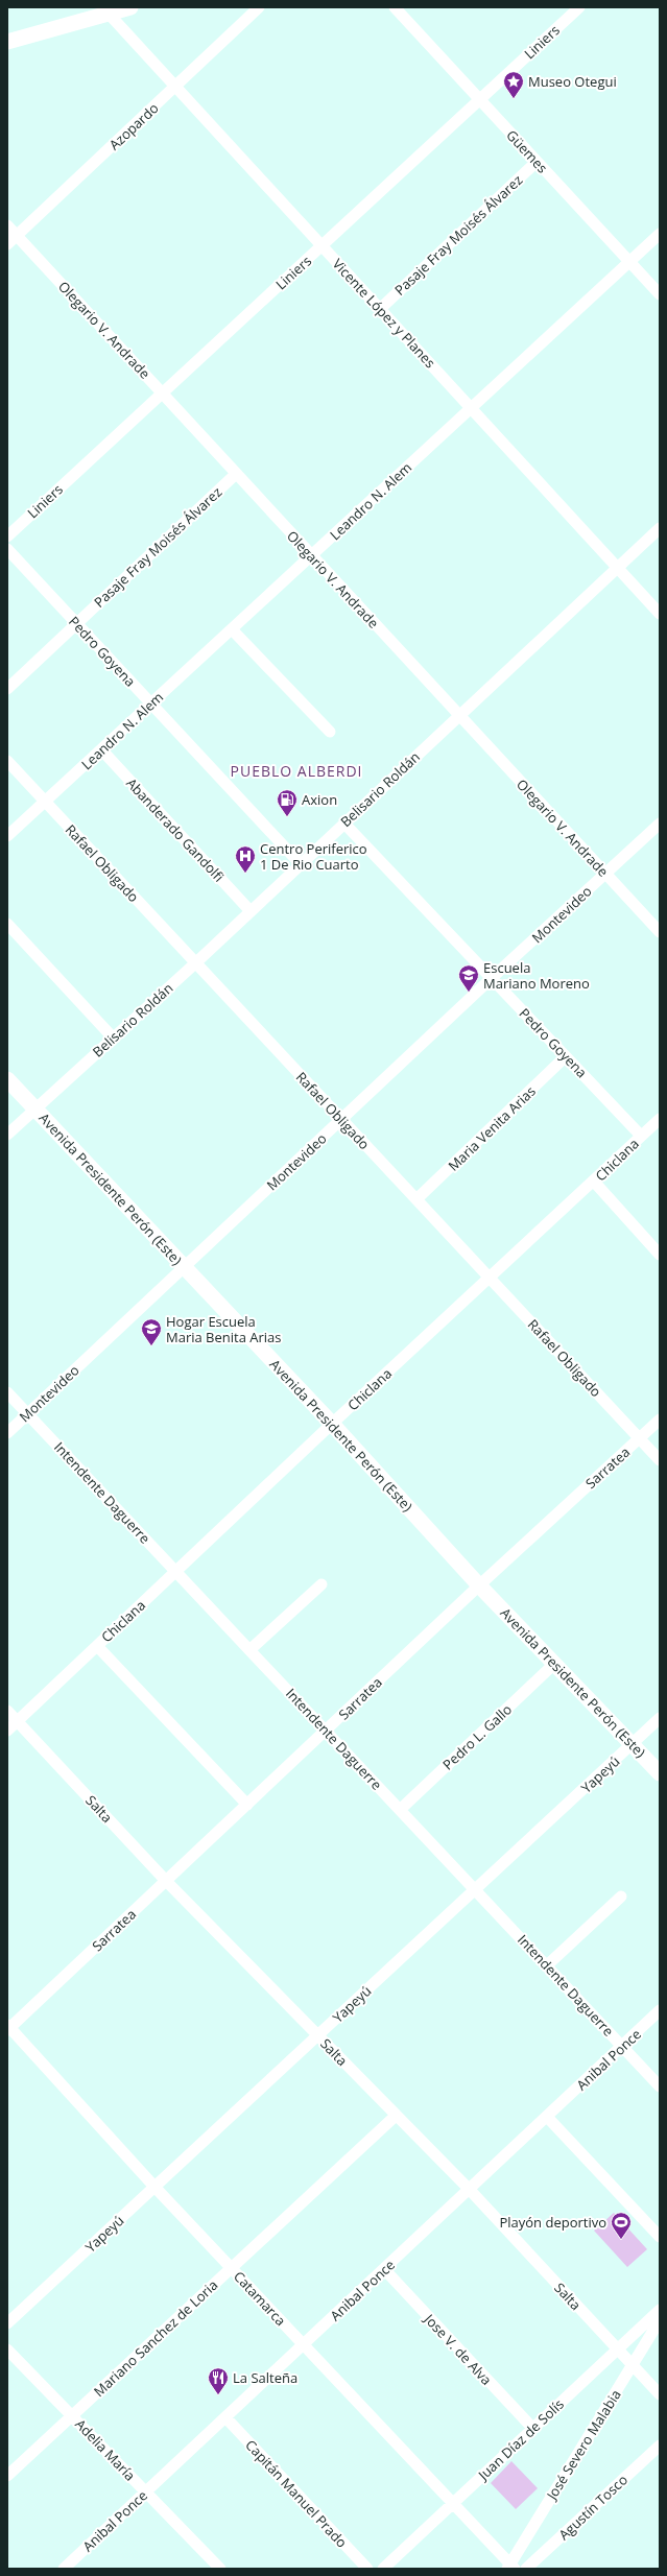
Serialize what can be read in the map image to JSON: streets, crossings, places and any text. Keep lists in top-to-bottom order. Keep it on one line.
{"streets":{"main road":["Avenida Presidente Perón (Este)"],"street":["Liniers","Azopardo","Güemes","Pasaje Fray Moisés Álvarez","Vicente López y Planes","Olegario V. Andrade","Leandro N. Alem","Pedro Goyena","Belisario Roldán","Abanderado Gandolfi","Rafael Obligado","Montevideo","Maria Venita Arias","Chiclana","Sarratea","Intendente Daguerre","Pedro L. Gallo","Yapeyú","Salta","Anibal Ponce","Catamarca","Mariano Sanchez de Loria","Jose V. de Alva","Juan Díaz de Solís","José Severo Malabia","Adelia María","Capitán Manuel Prado","Agustín Tosco"]},"crossings":[["Liniers","Güemes"],["Liniers","Vicente López y Planes"],["Liniers","Olegario V. Andrade"],["Azopardo","Vicente López y Planes"],["Azopardo","Olegario V. Andrade"],["Güemes","Pasaje Fray Moisés Álvarez"],["Güemes","Leandro N. Alem"],["Pasaje Fray Moisés Álvarez","Vicente López y Planes"],["Pasaje Fray Moisés Álvarez","Olegario V. Andrade"],["Pasaje Fray Moisés Álvarez","Pedro Goyena"],["Vicente López y Planes","Leandro N. Alem"],["Vicente López y Planes","Belisario Roldán"],["Olegario V. Andrade","Leandro N. Alem"],["Olegario V. Andrade","Belisario Roldán"],["Olegario V. Andrade","Montevideo"],["Leandro N. Alem","Pedro Goyena"],["Leandro N. Alem","Abanderado Gandolfi"],["Leandro N. Alem","Rafael Obligado"],["Pedro Goyena","Belisario Roldán"],["Pedro Goyena","Montevideo"],["Pedro Goyena","Maria Venita Arias"],["Pedro Goyena","Chiclana"],["Belisario Roldán","Abanderado Gandolfi"],["Belisario Roldán","Rafael Obligado"],["Belisario Roldán","Avenida Presidente Perón (Este)"],["Rafael Obligado","Montevideo"],["Rafael Obligado","Maria Venita Arias"],["Rafael Obligado","Chiclana"],["Rafael Obligado","Sarratea"],["Montevideo","Avenida Presidente Perón (Este)"],["Montevideo","Intendente Daguerre"],["Chiclana","Avenida Presidente Perón (Este)"],["Chiclana","Intendente Daguerre"],["Chiclana","Salta"],["Avenida Presidente Perón (Este)","Sarratea"],["Avenida Presidente Perón (Este)","Pedro L. Gallo"],["Avenida Presidente Perón (Este)","Yapeyú"],["Sarratea","Intendente Daguerre"],["Sarratea","Salta"],["Sarratea","Catamarca"],["Intendente Daguerre","Pedro L. Gallo"],["Intendente Daguerre","Yapeyú"],["Intendente Daguerre","Anibal Ponce"],["Yapeyú","Salta"],["Yapeyú","Catamarca"],["Salta","Anibal Ponce"],["Salta","Mariano Sanchez de Loria"],["Salta","Juan Díaz de Solís"],["Salta","José Severo Malabia"],["Anibal Ponce","Catamarca"],["Anibal Ponce","Jose V. de Alva"],["Anibal Ponce","Adelia María"],["Anibal Ponce","Capitán Manuel Prado"],["Catamarca","Mariano Sanchez de Loria"],["Catamarca","Juan Díaz de Solís"],["Catamarca","José Severo Malabia"],["Mariano Sanchez de Loria","Adelia María"],["Jose V. de Alva","Juan Díaz de Solís"]],"districts":["PUEBLO ALBERDI"],"places":{"place":["Museo Otegui"],"fuel station":["Axion"],"hospital":["Centro Periferico 1 De Rio Cuarto"],"school or university":["Escuela Mariano Moreno","Hogar Escuela Maria Benita Arias"],"sports":["Playón deportivo"],"restaurant":["La Salteña"]}}
